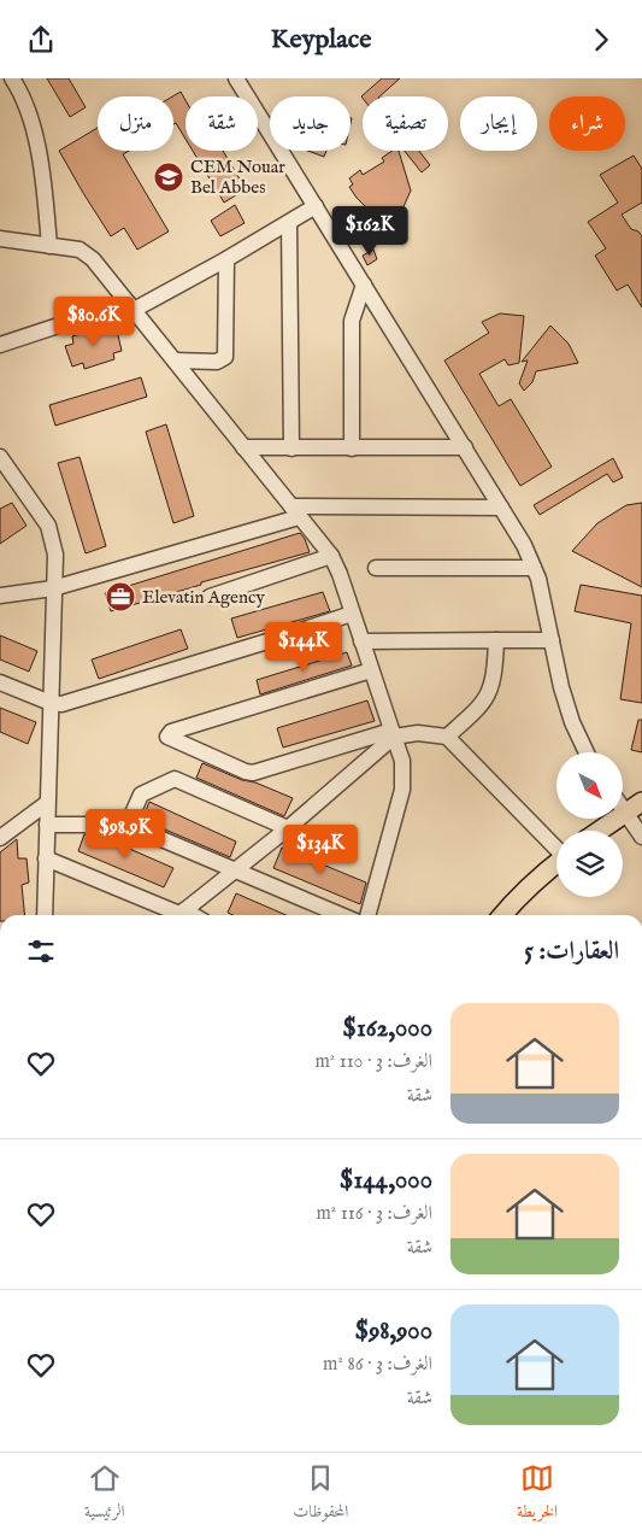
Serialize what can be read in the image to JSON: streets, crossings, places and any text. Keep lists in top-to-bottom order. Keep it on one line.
{"places":{"school or university":["CEM Nouar Bel Abbes"],"office":["Elevatin Agency"]},"north":"bottom right","page":{"header":"Keyplace","chip":["شراء","إيجار","تصفية","جديد","شقة","منزل"],"price":["$162K","$80.6K","$144K","$98.9K","$134K"],"heading":"العقارات: 5","list":[{"name":"$162,000","note":"الغرف: 3 · 110 m² · شقة"},{"name":"$144,000","note":"الغرف: 3 · 116 m² · شقة"},{"name":"$98,900","note":"الغرف: 3 · 86 m² · شقة"}],"tabs":["الخريطة","المحفوظات","الرئيسية"]}}
